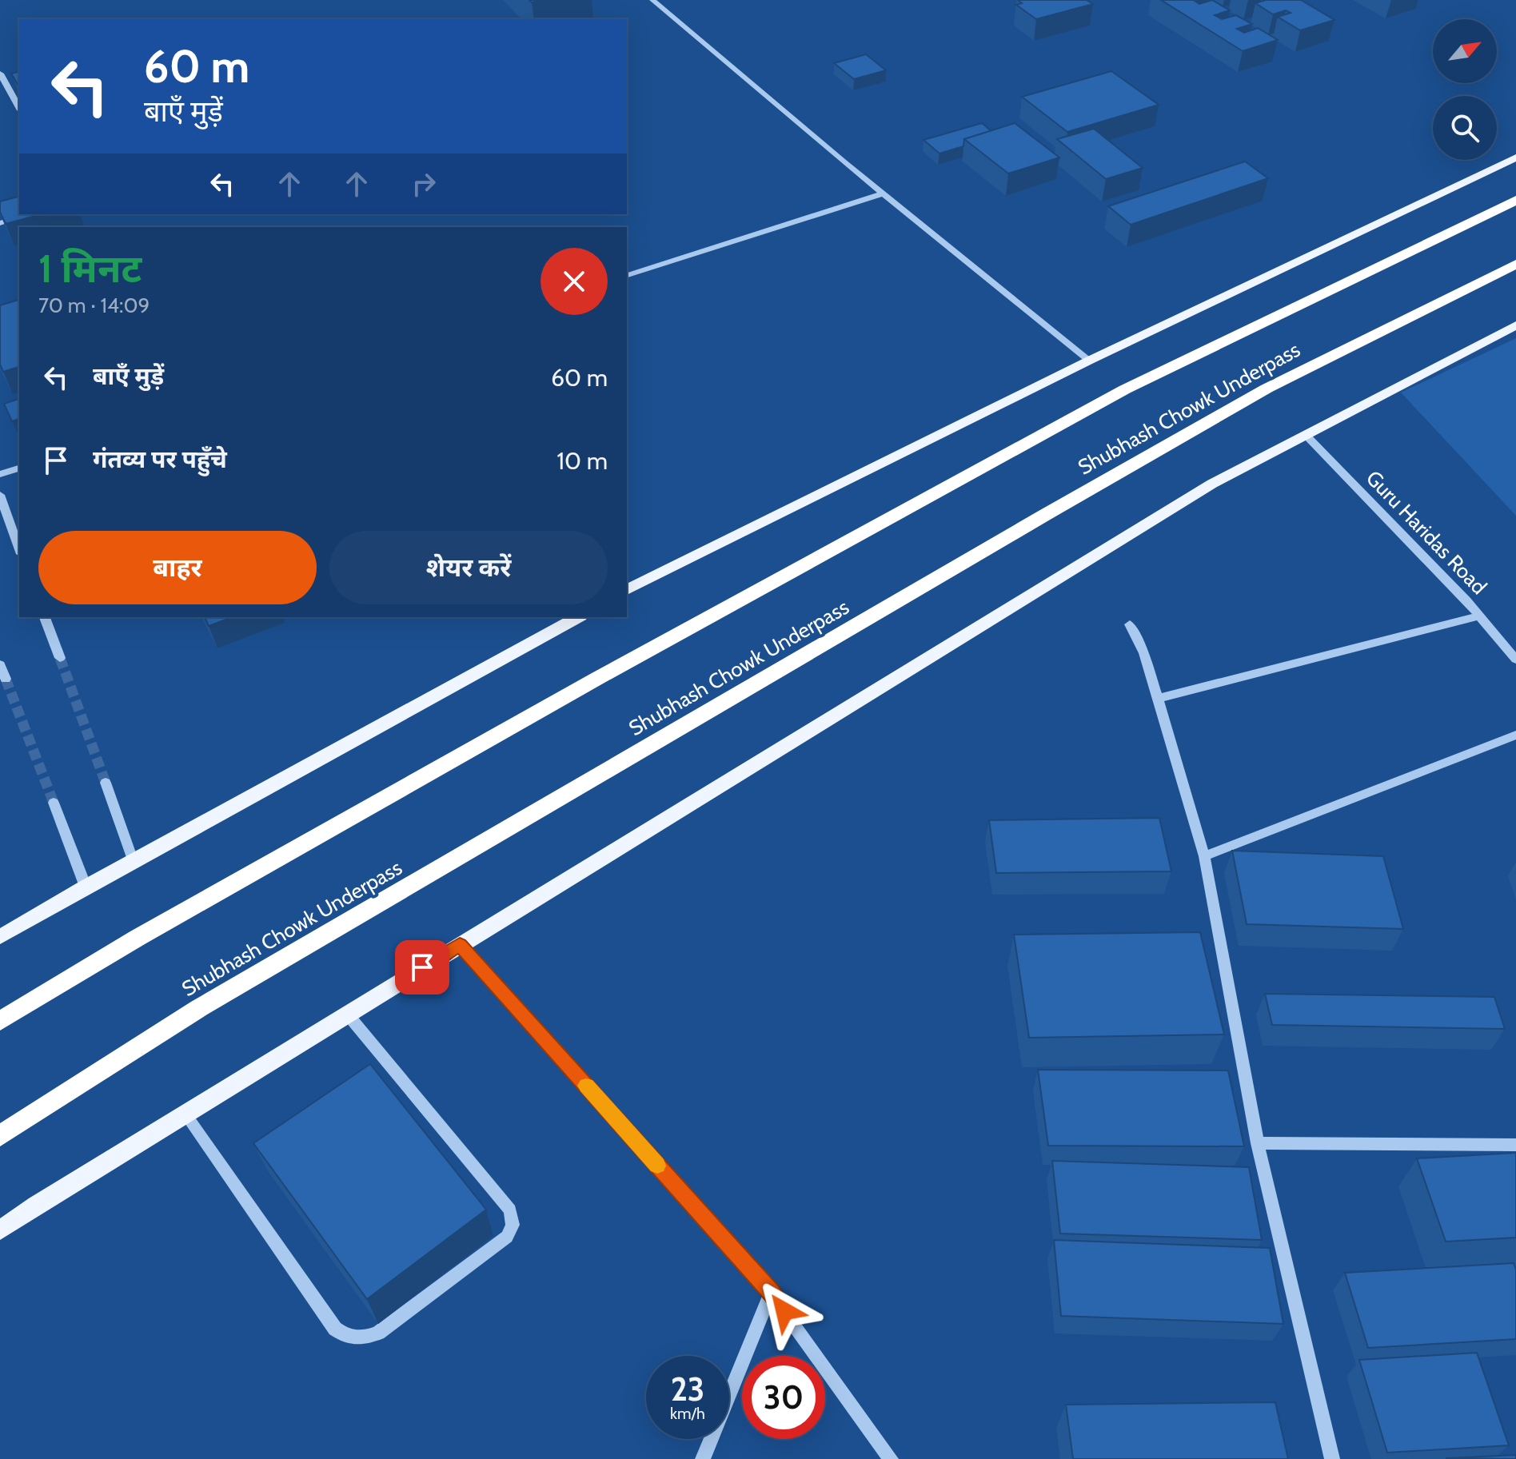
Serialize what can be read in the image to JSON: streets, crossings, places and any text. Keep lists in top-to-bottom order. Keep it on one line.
{"streets":{"highway":["Shubhash Chowk Underpass"],"street":["Guru Haridas Road"]},"north":"top right","page":{"turn":["60 m","बाएँ मुड़ें"],"heading":["1 मिनट","70 m · 14:09"],"list":[{"name":"बाएँ मुड़ें","value":"60 m"},{"name":"गंतव्य पर पहुँचे","value":"10 m"}],"buttons":["बाहर","शेयर करें"],"speed":"23 km/h","limit":"30"}}
